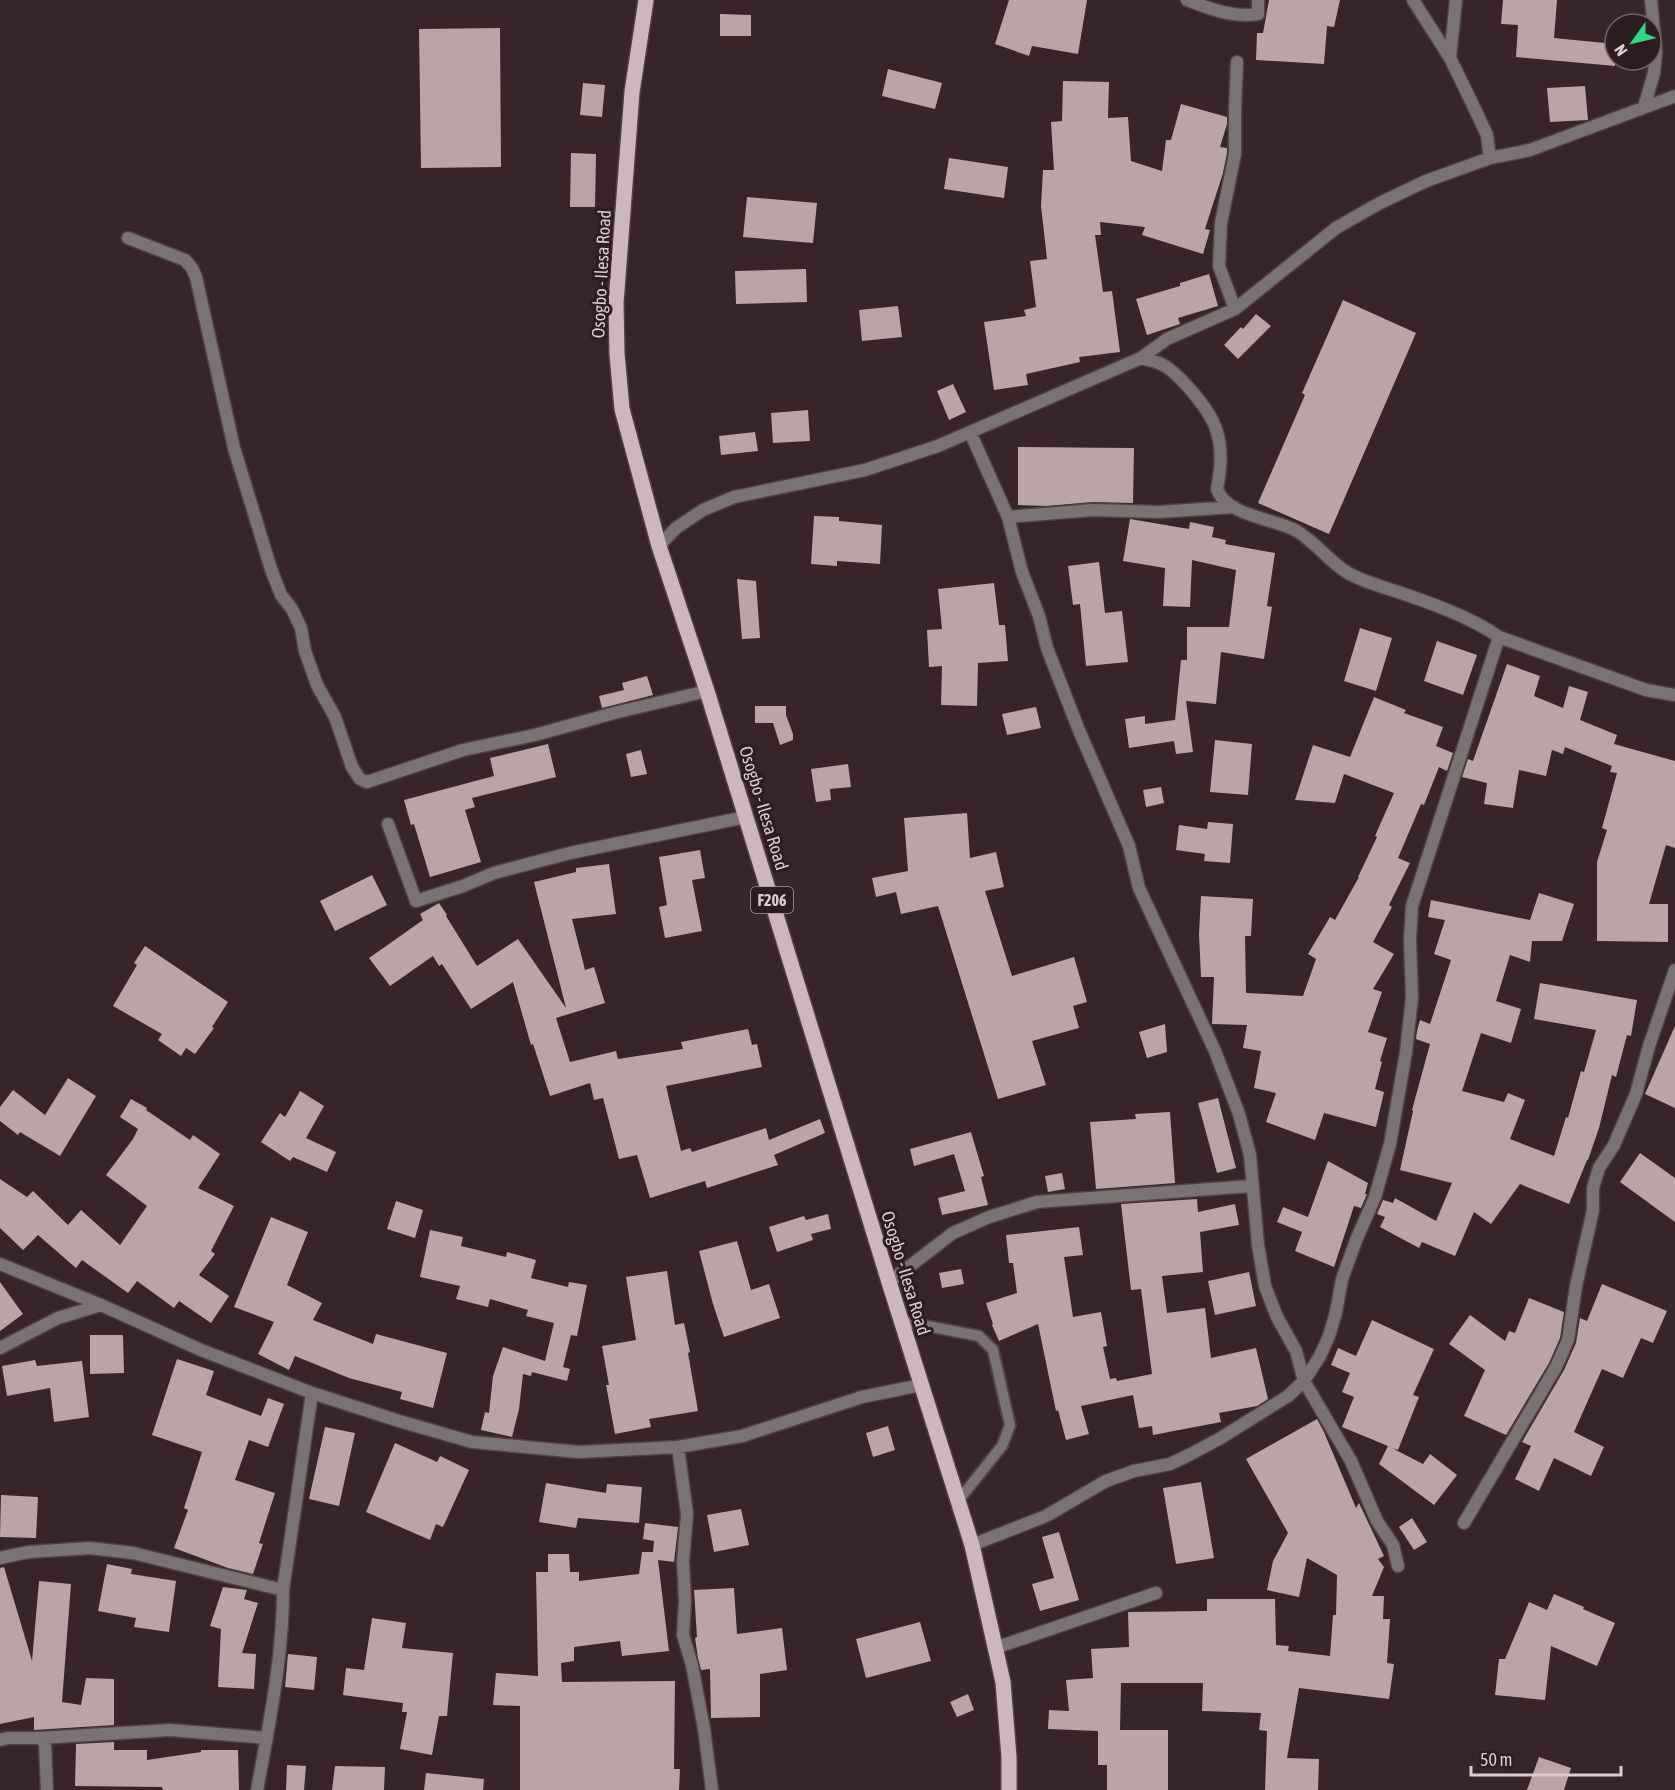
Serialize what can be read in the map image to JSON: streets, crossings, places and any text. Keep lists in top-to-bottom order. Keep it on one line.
{"streets":{"main road":["Osogbo - Ilesa Road","F206"]},"scale_bar":"50 m","north":"bottom left"}
